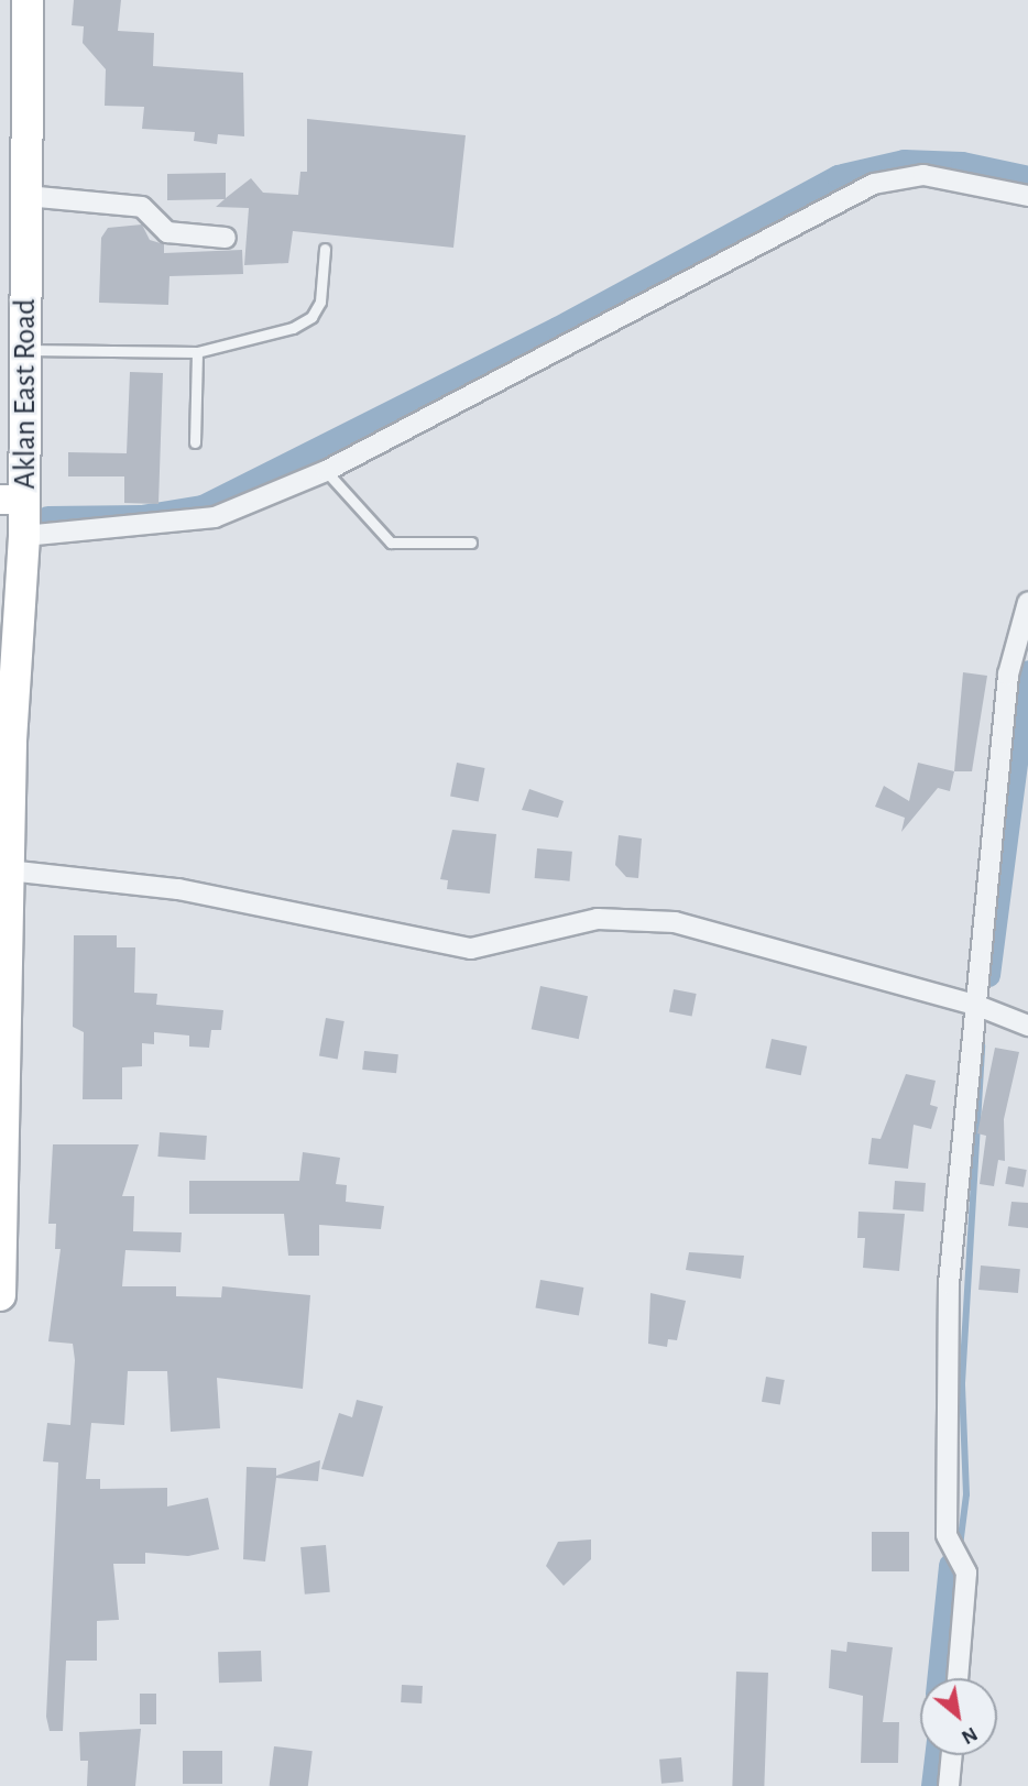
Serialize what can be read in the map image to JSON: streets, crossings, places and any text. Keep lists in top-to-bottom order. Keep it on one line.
{"streets":{"main road":["Aklan East Road"]},"north":"bottom right"}
